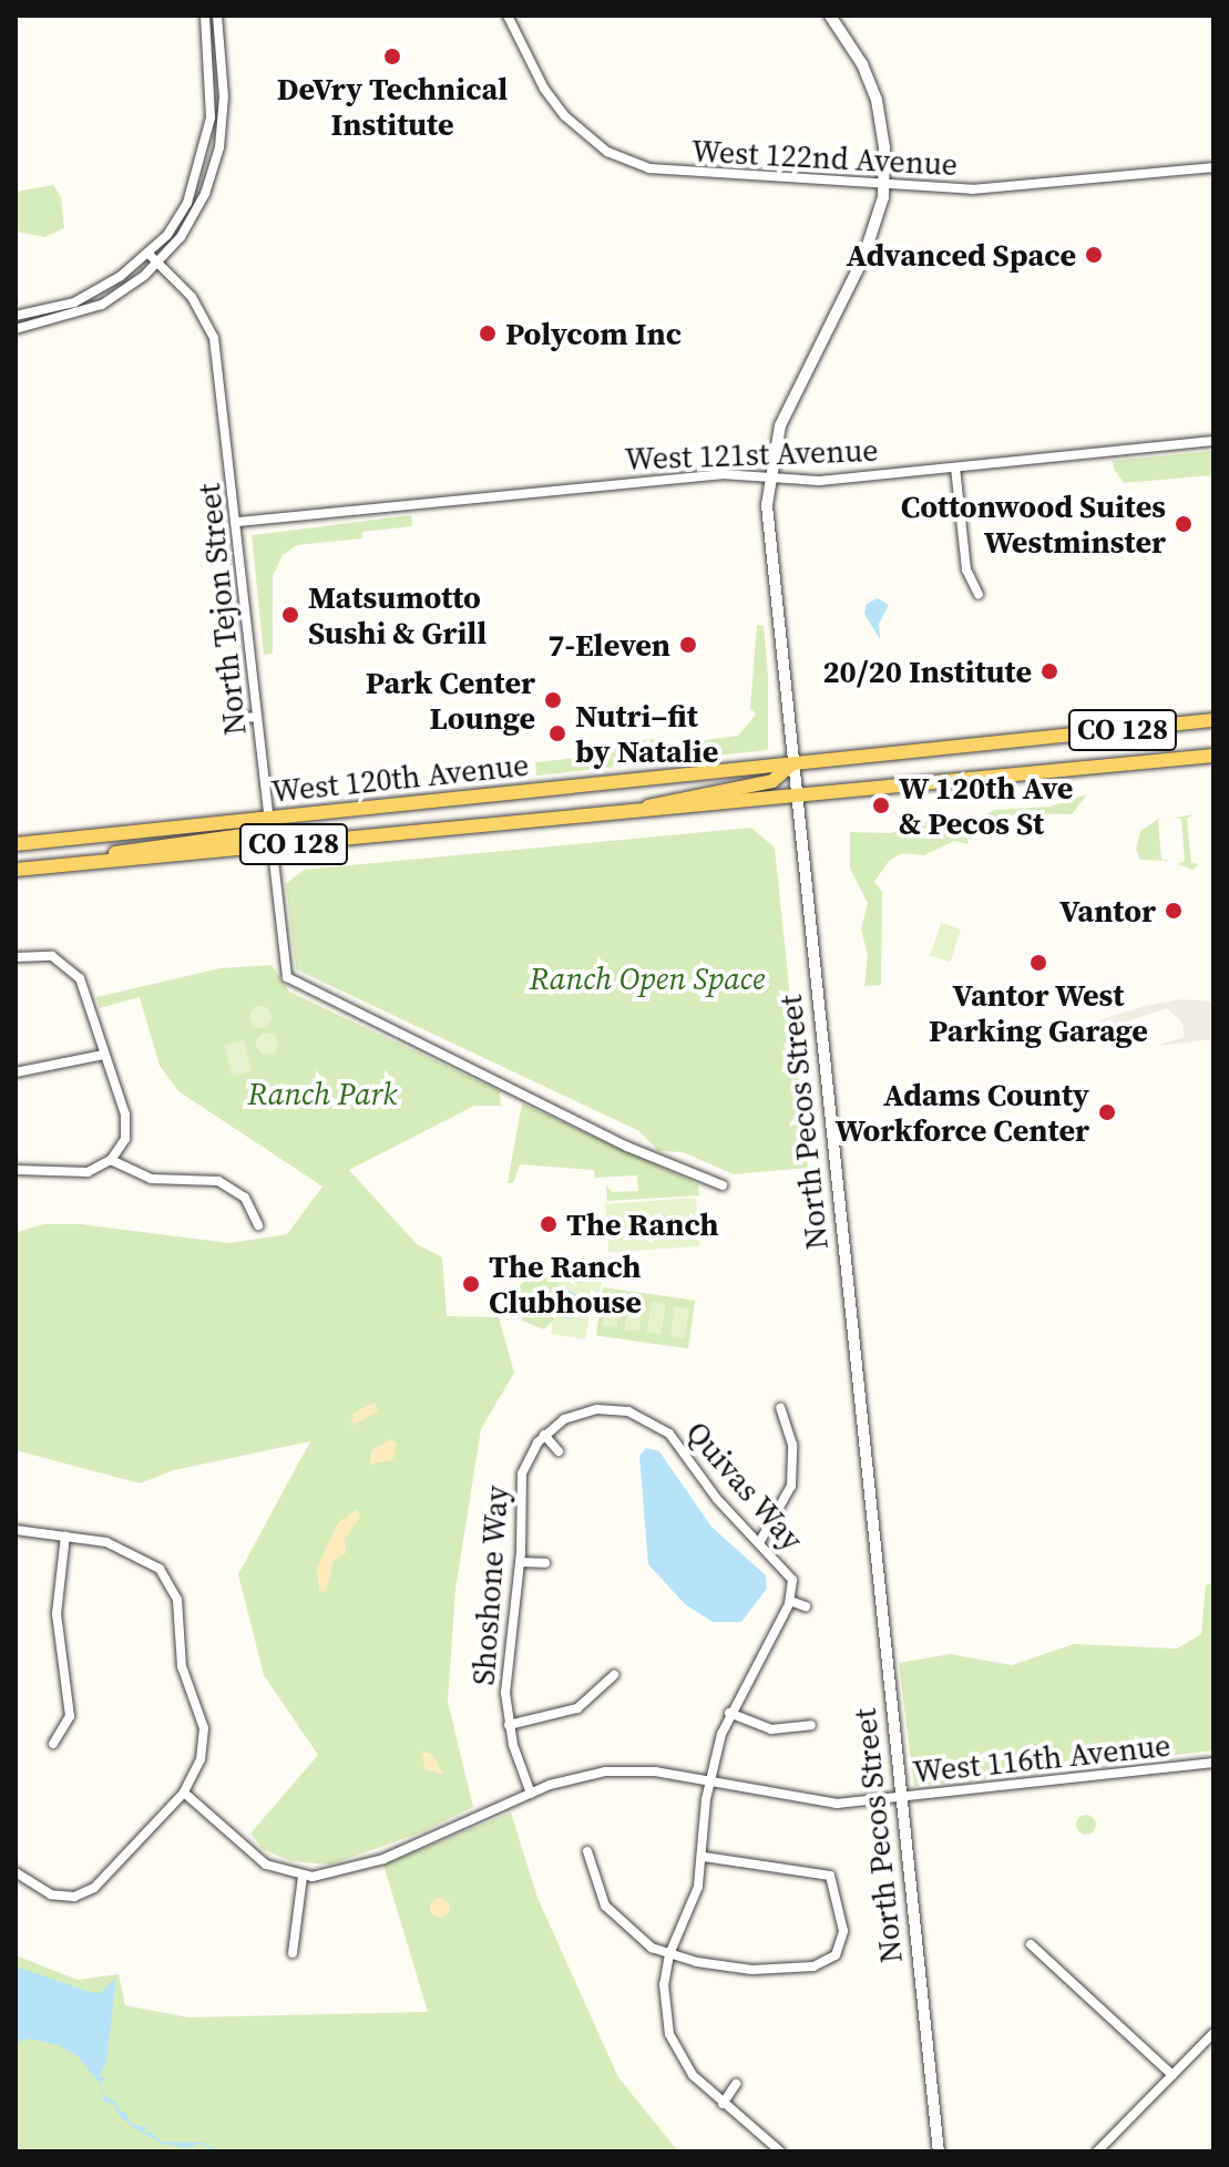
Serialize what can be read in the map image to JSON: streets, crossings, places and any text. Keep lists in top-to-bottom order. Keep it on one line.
{"streets":{"main road":["CO 128","West 120th Avenue"],"street":["West 122nd Avenue","West 121st Avenue","North Tejon Street","North Pecos Street","Quivas Way","Shoshone Way","West 116th Avenue"]},"crossings":[["West 122nd Avenue","North Pecos Street"],["West 121st Avenue","North Tejon Street"],["West 121st Avenue","North Pecos Street"],["North Tejon Street","West 120th Avenue"],["West 120th Avenue","North Pecos Street"],["North Pecos Street","West 116th Avenue"],["Quivas Way","Shoshone Way"],["Quivas Way","West 116th Avenue"],["Shoshone Way","West 116th Avenue"]],"parks":["Ranch Open Space","Ranch Park"],"places":["DeVry Technical Institute","Advanced Space","Polycom Inc","Cottonwood Suites Westminster","Matsumotto Sushi & Grill","7-Eleven","20/20 Institute","Park Center Lounge","Nutri–fit by Natalie","W 120th Ave & Pecos St","Vantor","Vantor West Parking Garage","Adams County Workforce Center","The Ranch","The Ranch Clubhouse"]}
